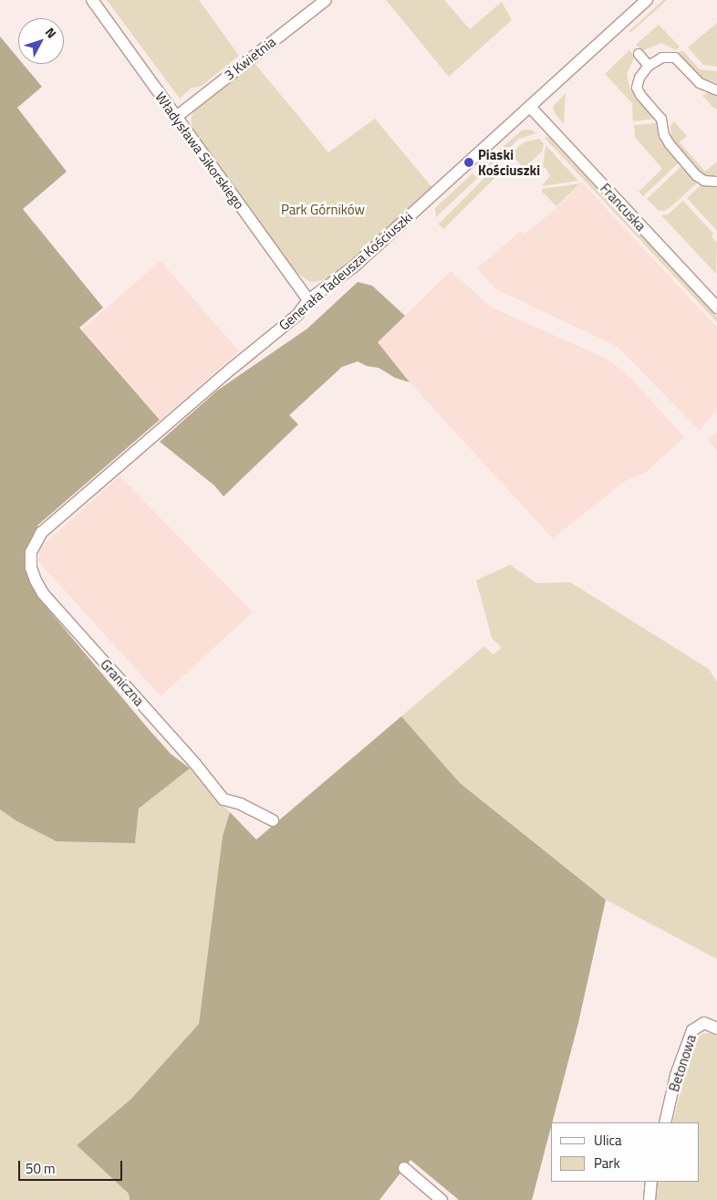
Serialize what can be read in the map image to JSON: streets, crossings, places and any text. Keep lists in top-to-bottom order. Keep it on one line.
{"streets":{"street":["3 Kwietnia","Władysława Sikorskiego","Francuska","Generała Tadeusza Kościuszki","Graniczna","Betonowa"]},"crossings":[["3 Kwietnia","Władysława Sikorskiego"],["Władysława Sikorskiego","Generała Tadeusza Kościuszki"],["Francuska","Generała Tadeusza Kościuszki"],["Generała Tadeusza Kościuszki","Graniczna"]],"parks":["Park Górników"],"places":["Piaski Kościuszki"],"legend":["Ulica","Park"],"scale_bar":"50 m","north":"top right"}
